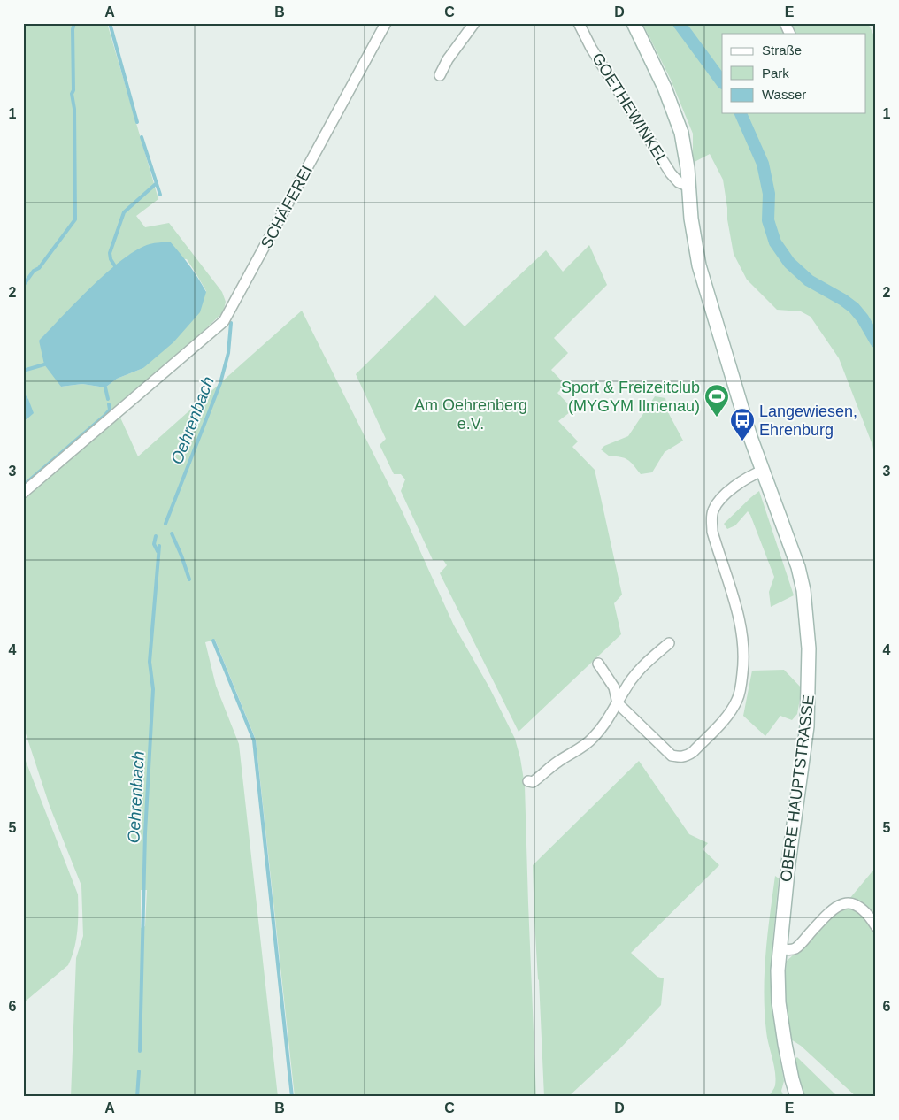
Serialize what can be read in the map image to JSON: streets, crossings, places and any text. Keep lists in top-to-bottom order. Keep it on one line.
{"streets":{"main road":["OBERE HAUPTSTRASSE"],"street":["GOETHEWINKEL","SCHÄFEREI"]},"crossings":[["GOETHEWINKEL","OBERE HAUPTSTRASSE"]],"water":["Oehrenbach"],"parks":["Am Oehrenberg e.V."],"places":{"sports":["Sport & Freizeitclub (MYGYM Ilmenau)"],"bus stop":["Langewiesen, Ehrenburg"]},"legend":["Straße","Park","Wasser"],"grid":{"columns":["A","B","C","D","E"],"rows":["1","2","3","4","5","6"]}}
